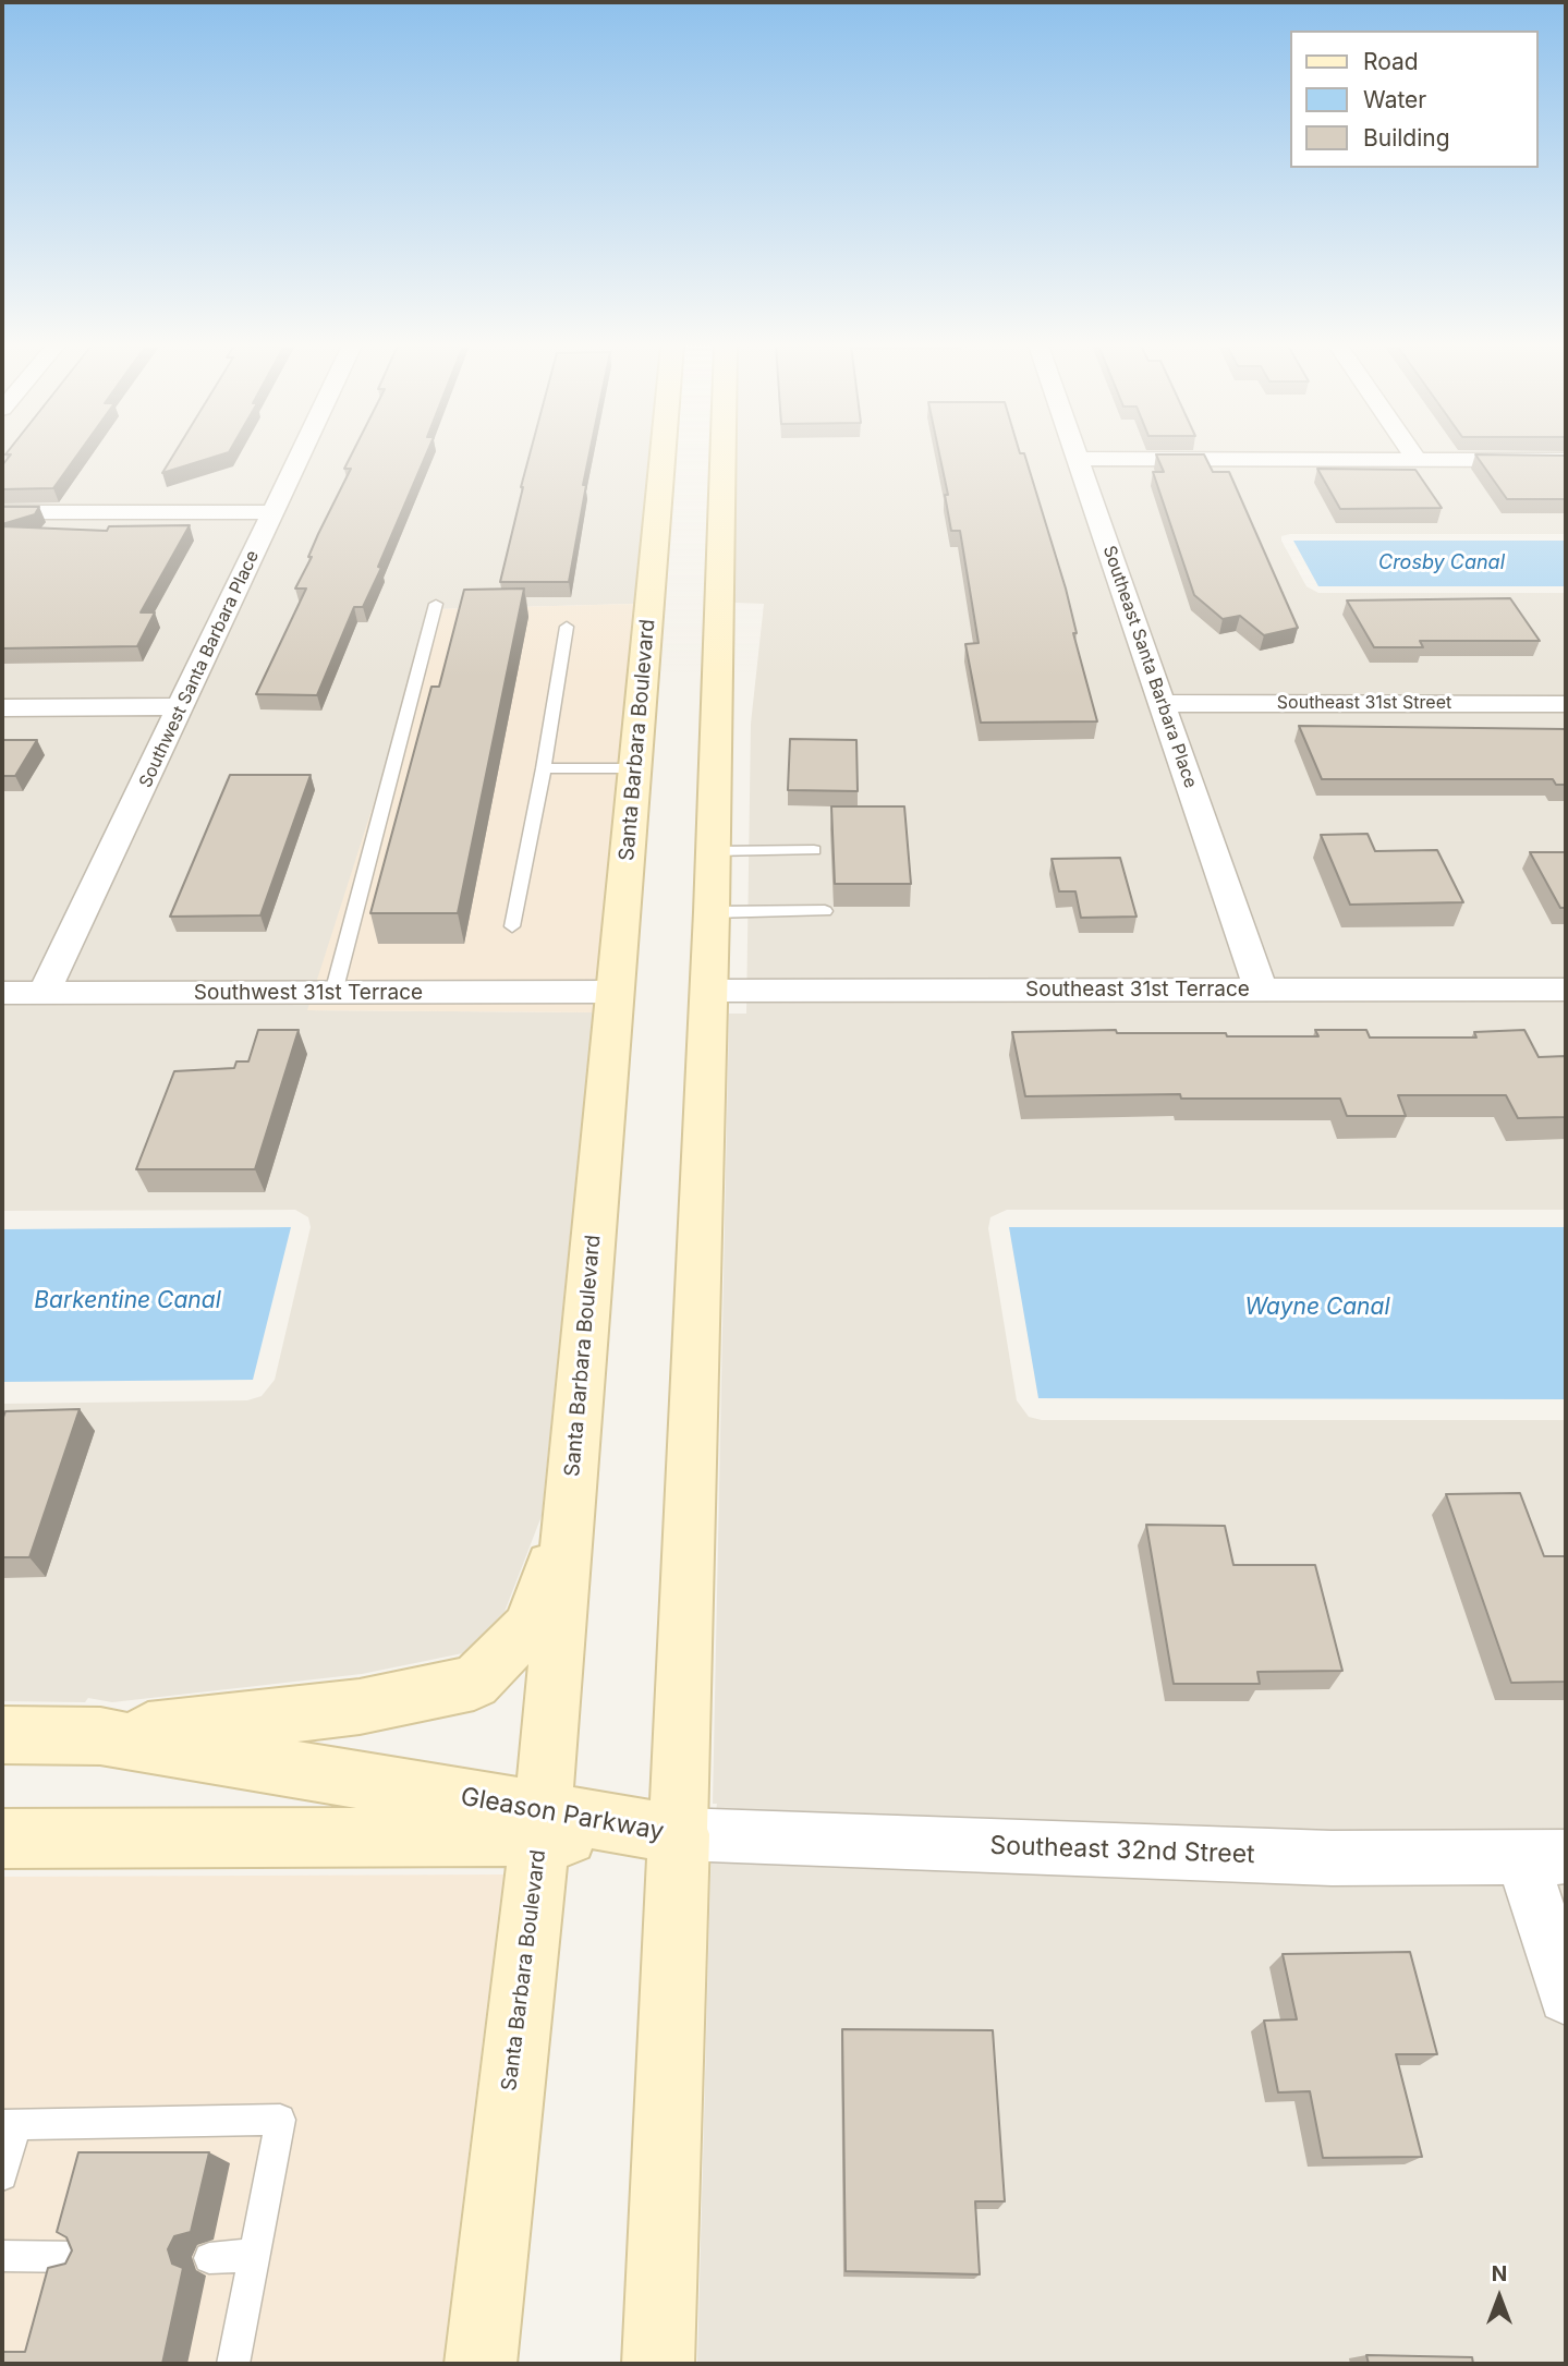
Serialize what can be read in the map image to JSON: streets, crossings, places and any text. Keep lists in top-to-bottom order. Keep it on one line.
{"streets":{"main road":["Santa Barbara Boulevard","Gleason Parkway"],"street":["Southeast Santa Barbara Place","Southwest Santa Barbara Place","Southeast 31st Street","Southeast 31st Terrace","Southwest 31st Terrace","Southeast 32nd Street"]},"crossings":[["Southeast Santa Barbara Place","Southeast 31st Street"],["Southeast Santa Barbara Place","Southeast 31st Terrace"],["Southwest Santa Barbara Place","Southwest 31st Terrace"],["Santa Barbara Boulevard","Southwest 31st Terrace"],["Santa Barbara Boulevard","Gleason Parkway"],["Gleason Parkway","Southeast 32nd Street"]],"water":["Crosby Canal","Barkentine Canal","Wayne Canal"],"legend":["Road","Water","Building"],"north":"top"}
